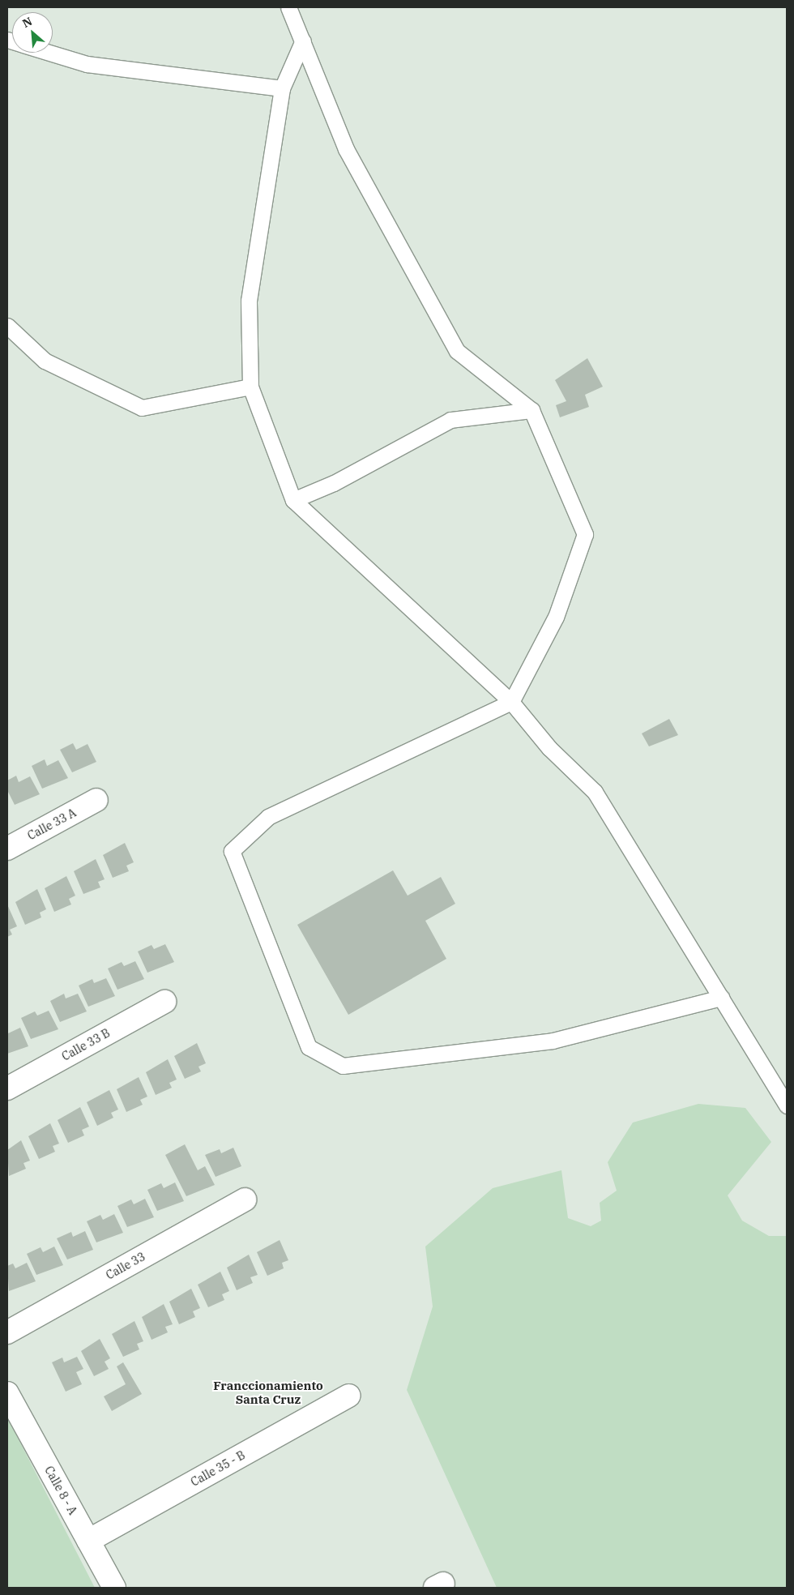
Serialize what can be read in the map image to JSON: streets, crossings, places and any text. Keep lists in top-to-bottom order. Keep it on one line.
{"streets":{"street":["Calle 33 A","Calle 33 B","Calle 33","Calle 35 - B","Calle 8 - A"]},"crossings":[["Calle 35 - B","Calle 8 - A"]],"districts":["Franccionamiento Santa Cruz"],"north":"top left"}
